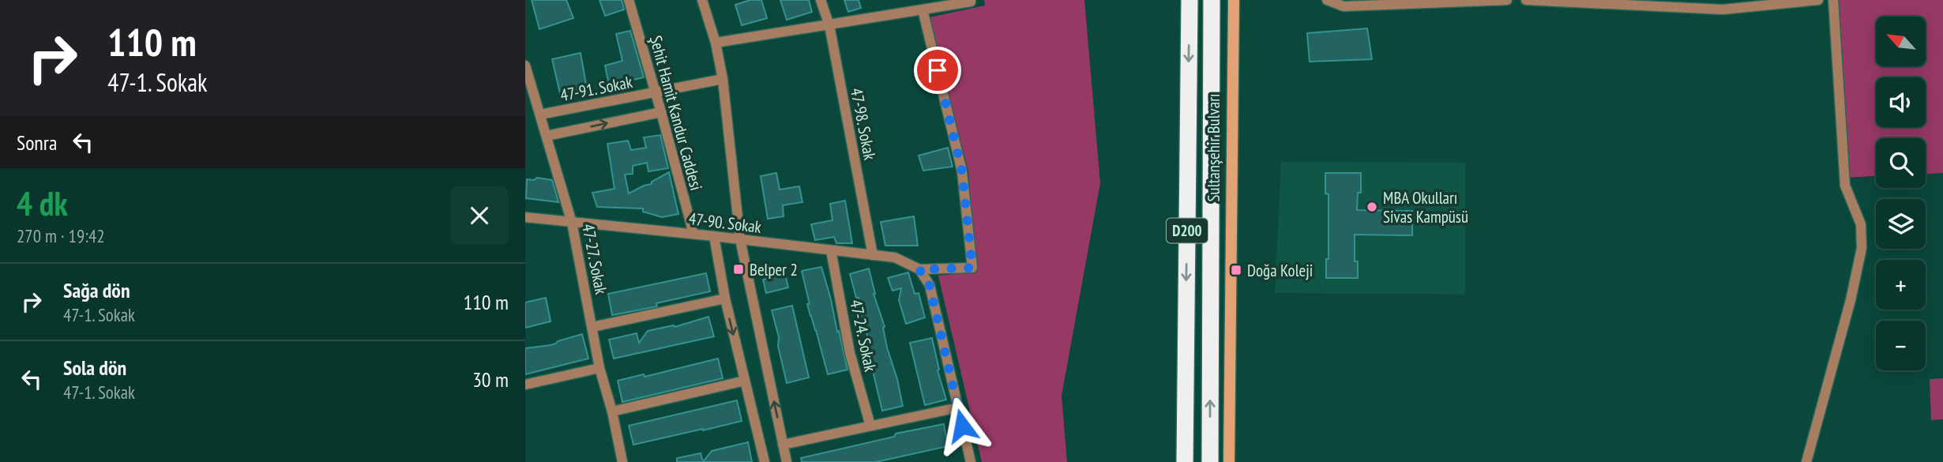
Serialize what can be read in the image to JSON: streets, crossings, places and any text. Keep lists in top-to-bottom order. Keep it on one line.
{"streets":{"highway":["Sultanşehir Bulvarı","D200"],"street":["47-91. Sokak","Şehit Hamit Kandur Caddesi","47-98. Sokak","47-90. Sokak","47-27. Sokak","47-24. Sokak"]},"crossings":[["47-91. Sokak","Şehit Hamit Kandur Caddesi"],["47-91. Sokak","47-27. Sokak"],["Şehit Hamit Kandur Caddesi","47-90. Sokak"],["47-98. Sokak","47-90. Sokak"],["47-90. Sokak","47-27. Sokak"],["47-90. Sokak","47-24. Sokak"]],"places":{"other":["MBA Okulları Sivas Kampüsü"],"transit":["Belper 2","Doğa Koleji"]},"north":"top left","page":{"turn":["110 m","47-1. Sokak"],"map_buttons":["+","−"],"then":"Sonra","heading":["4 dk","270 m · 19:42"],"list":[{"name":"Sağa dön","note":"47-1. Sokak","value":"110 m"},{"name":"Sola dön","note":"47-1. Sokak","value":"30 m"}]}}
